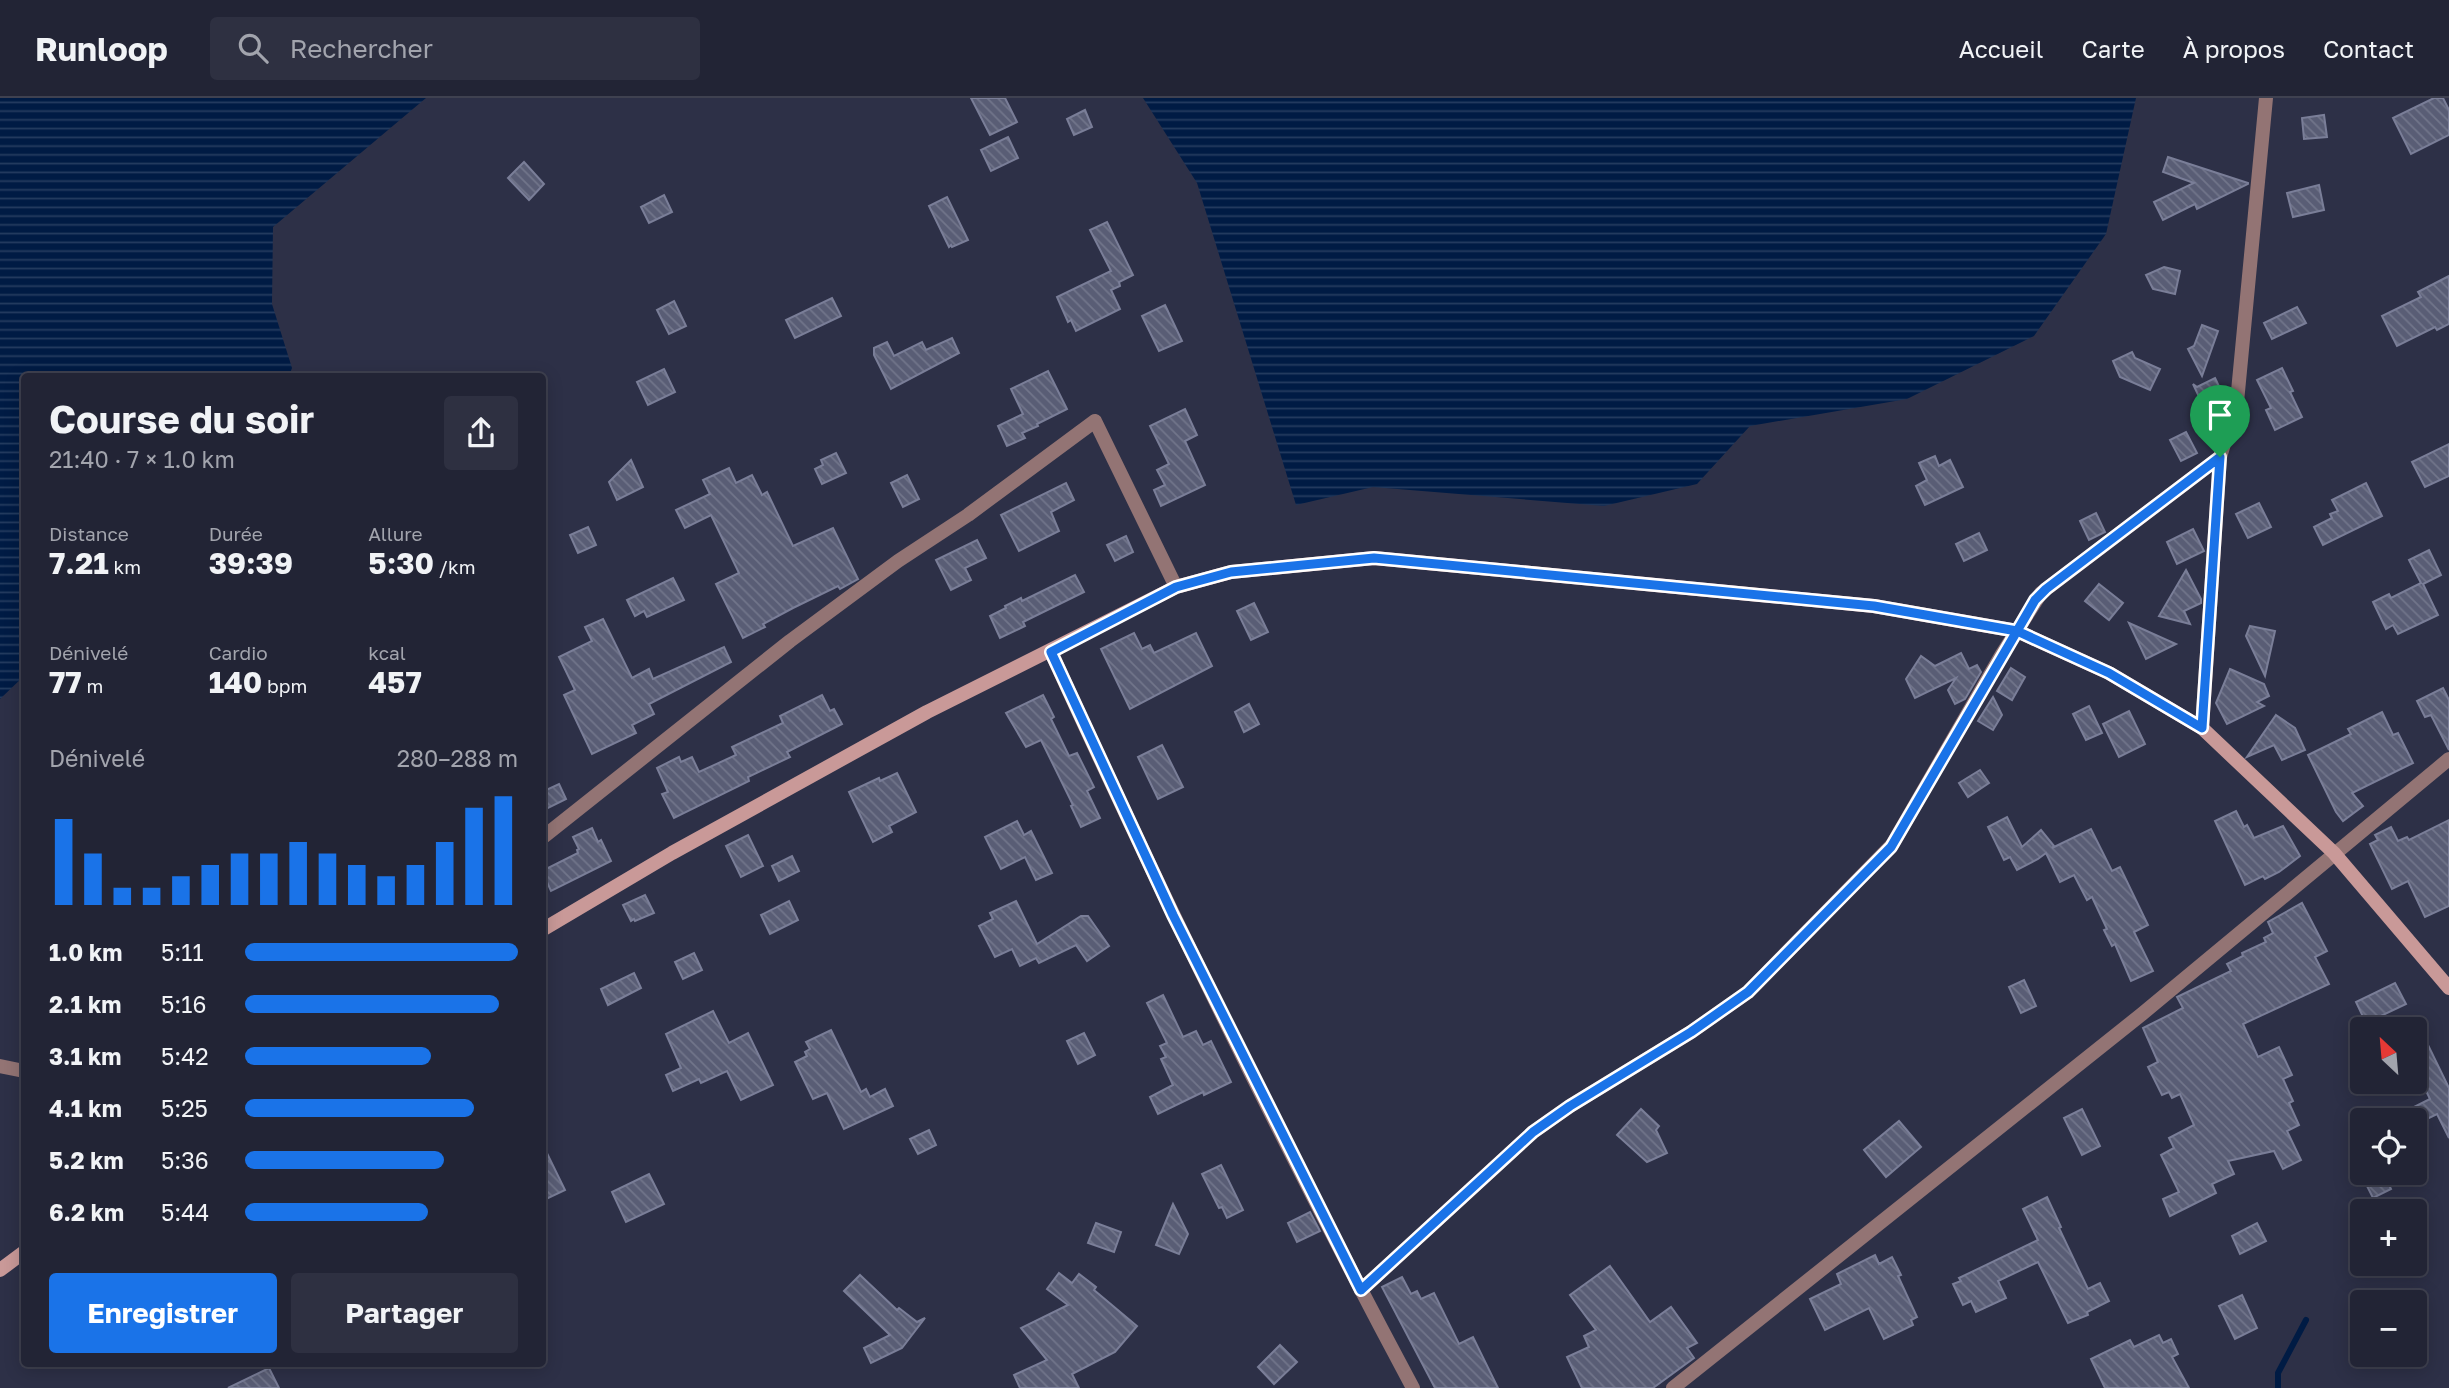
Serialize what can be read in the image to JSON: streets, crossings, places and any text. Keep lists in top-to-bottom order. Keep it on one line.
{"north":"top left","page":{"header":"Runloop","search":"Rechercher","nav":["Accueil","Carte","À propos","Contact"],"heading":["Course du soir","21:40 · 7 × 1.0 km"],"stats":[["Distance","7.21 km"],["Durée","39:39"],["Allure","5:30 /km"],["Dénivelé","77 m"],["Cardio","140 bpm"],["kcal","457"]],"chart":["Dénivelé","280–288 m"],"list":[{"name":"1.0 km","note":"5:11"},{"name":"2.1 km","note":"5:16"},{"name":"3.1 km","note":"5:42"},{"name":"4.1 km","note":"5:25"},{"name":"5.2 km","note":"5:36"},{"name":"6.2 km","note":"5:44"}],"map_buttons":["+","−"],"buttons":["Enregistrer","Partager"]}}
